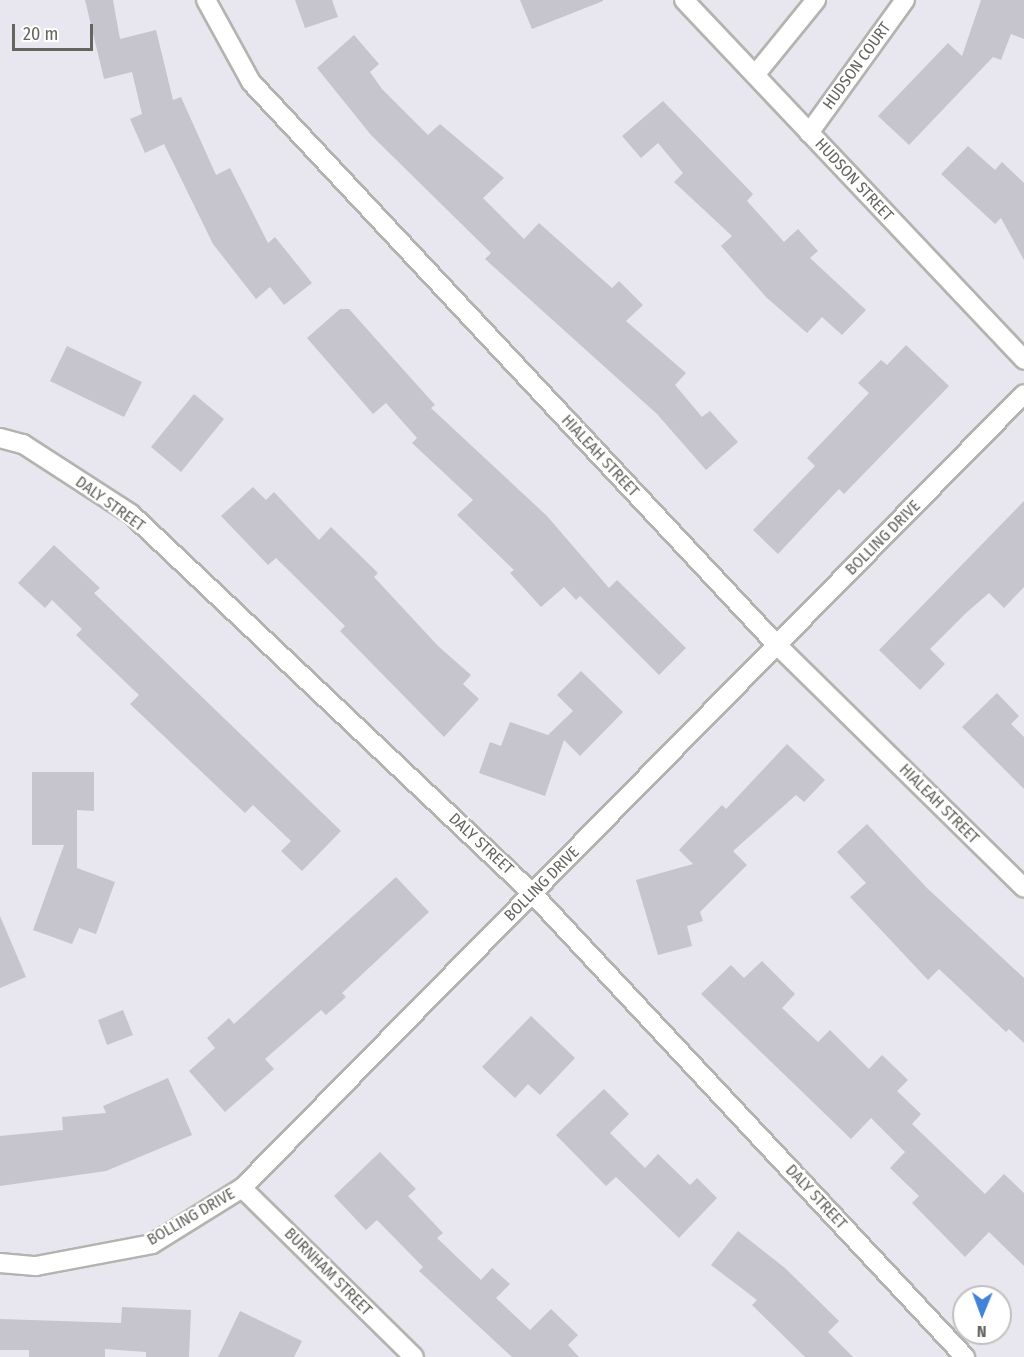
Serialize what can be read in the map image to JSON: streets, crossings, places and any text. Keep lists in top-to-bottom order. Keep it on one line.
{"streets":{"street":["HUDSON COURT","HUDSON STREET","HIALEAH STREET","DALY STREET","BOLLING DRIVE","BURNHAM STREET"]},"crossings":[["HUDSON COURT","HUDSON STREET"],["HIALEAH STREET","BOLLING DRIVE"],["DALY STREET","BOLLING DRIVE"],["BOLLING DRIVE","BURNHAM STREET"]],"scale_bar":"20 m","north":"bottom"}
